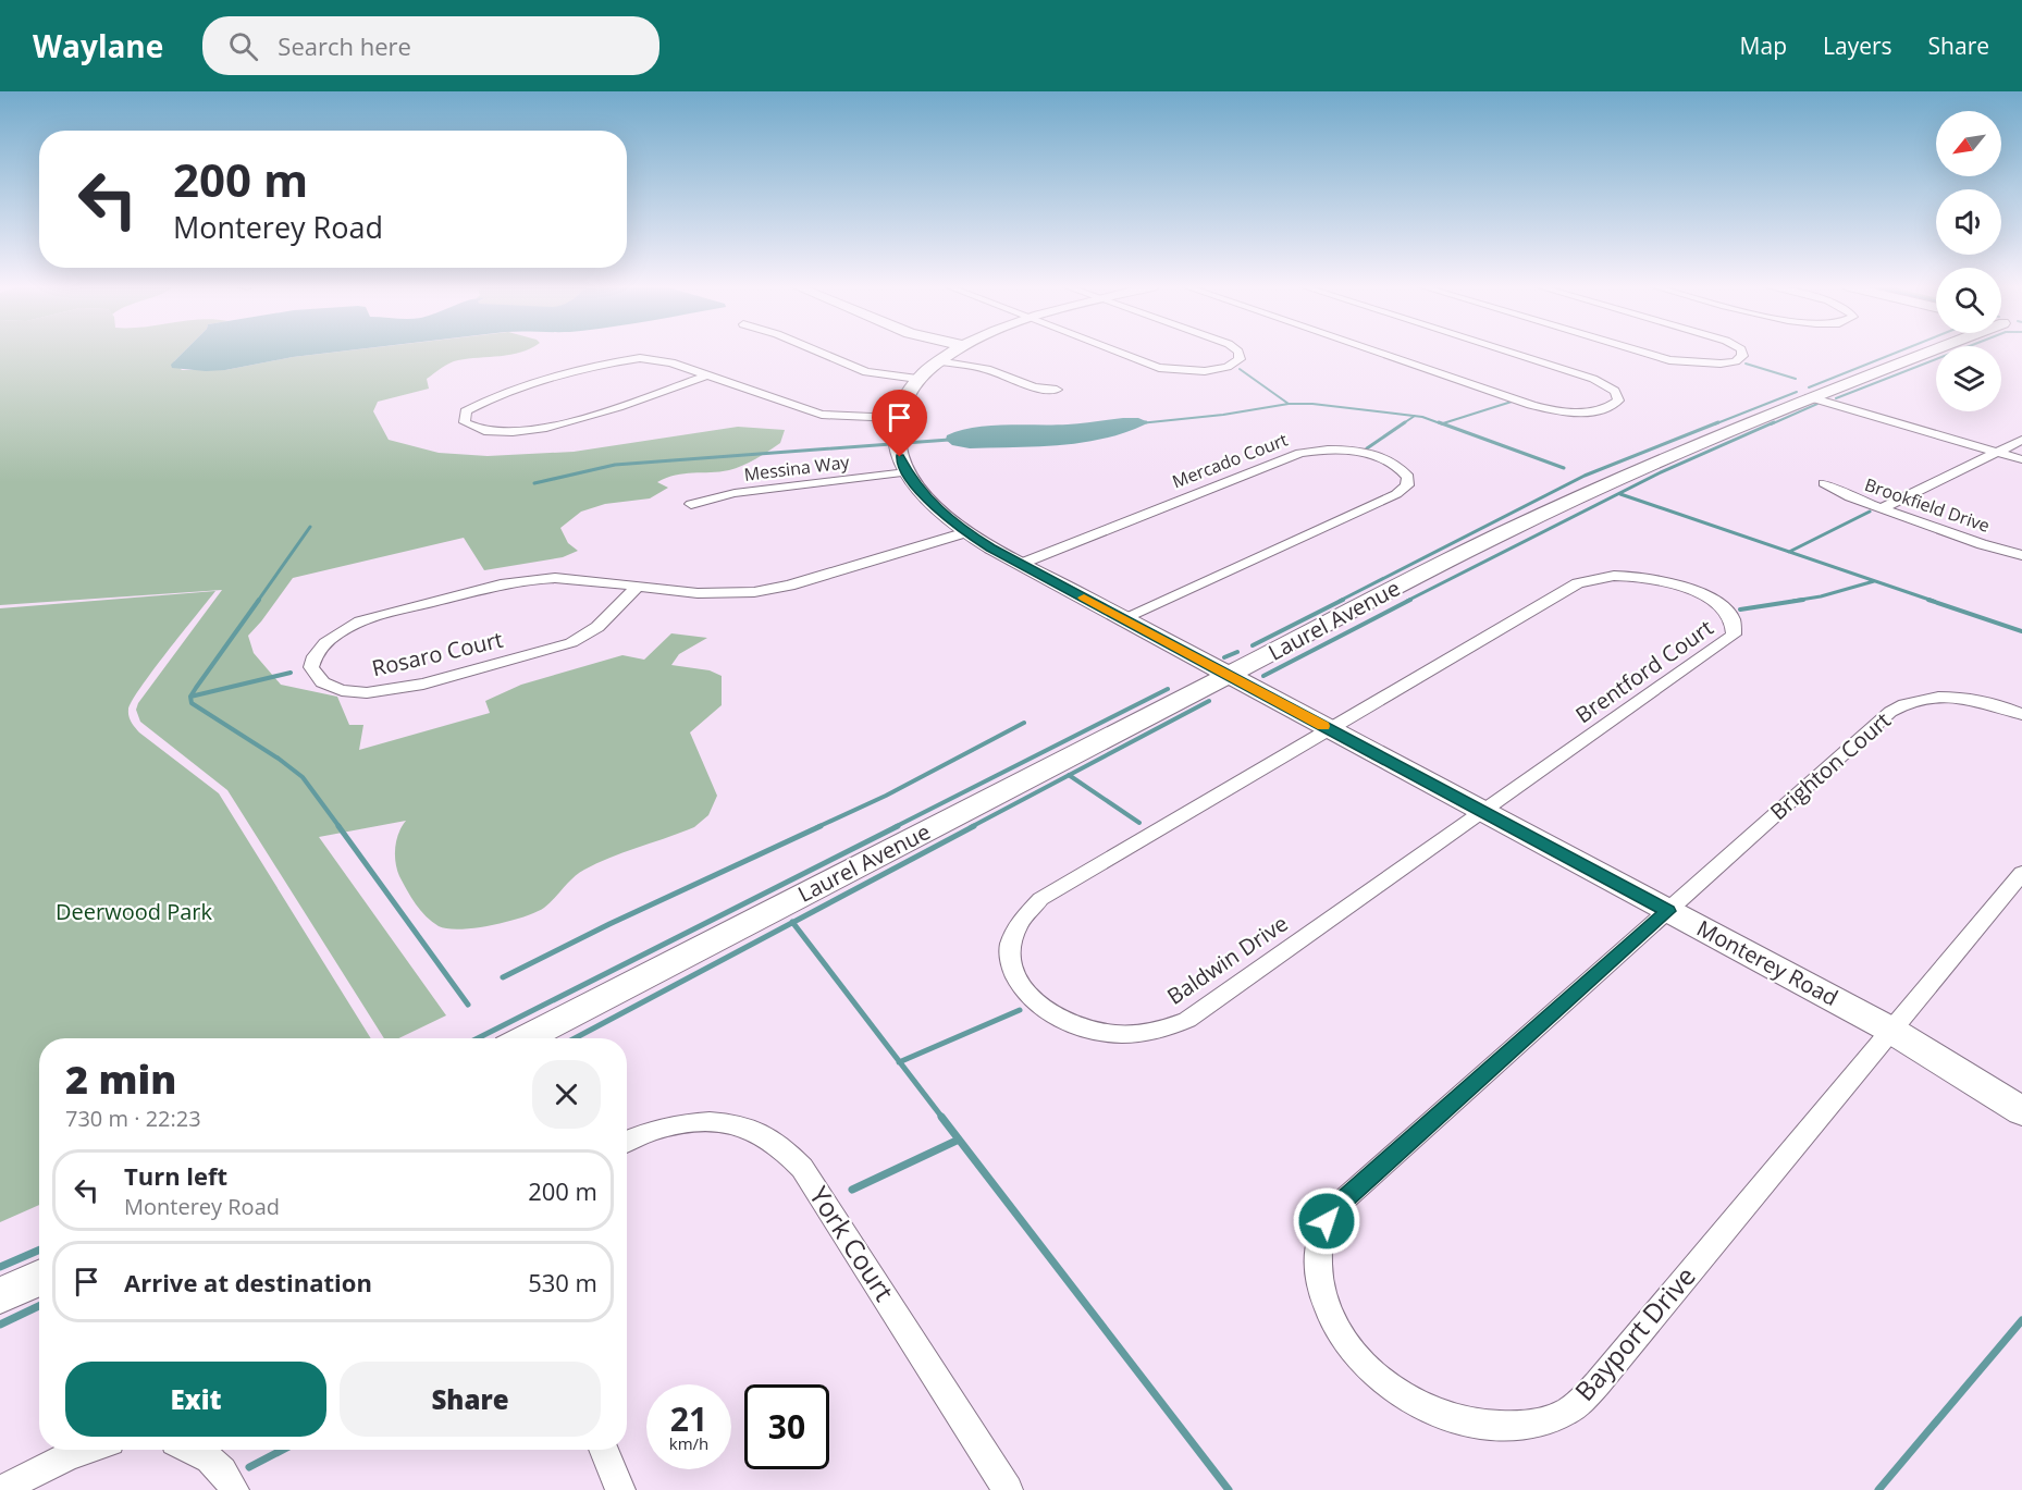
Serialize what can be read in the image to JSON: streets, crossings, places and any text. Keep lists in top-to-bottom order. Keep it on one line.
{"streets":{"street":["Mercado Court","Messina Way","Brookfield Drive","Laurel Avenue","Rosaro Court","Brentford Court","Brighton Court","Baldwin Drive","Monterey Road","York Court","Bayport Drive"]},"crossings":[["Mercado Court","Monterey Road"],["Messina Way","Monterey Road"],["Laurel Avenue","Monterey Road"],["Rosaro Court","Monterey Road"],["Brentford Court","Baldwin Drive"],["Brentford Court","Monterey Road"],["Brighton Court","Monterey Road"],["Brighton Court","Bayport Drive"],["Baldwin Drive","Monterey Road"],["Monterey Road","Bayport Drive"]],"parks":["Deerwood Park"],"north":"bottom left","page":{"header":"Waylane","search":"Search here","nav":["Map","Layers","Share"],"turn":["200 m","Monterey Road"],"heading":["2 min","730 m · 22:23"],"list":[{"name":"Turn left","note":"Monterey Road","value":"200 m"},{"name":"Arrive at destination","value":"530 m"}],"buttons":["Exit","Share"],"speed":"21 km/h","limit":"30"}}
